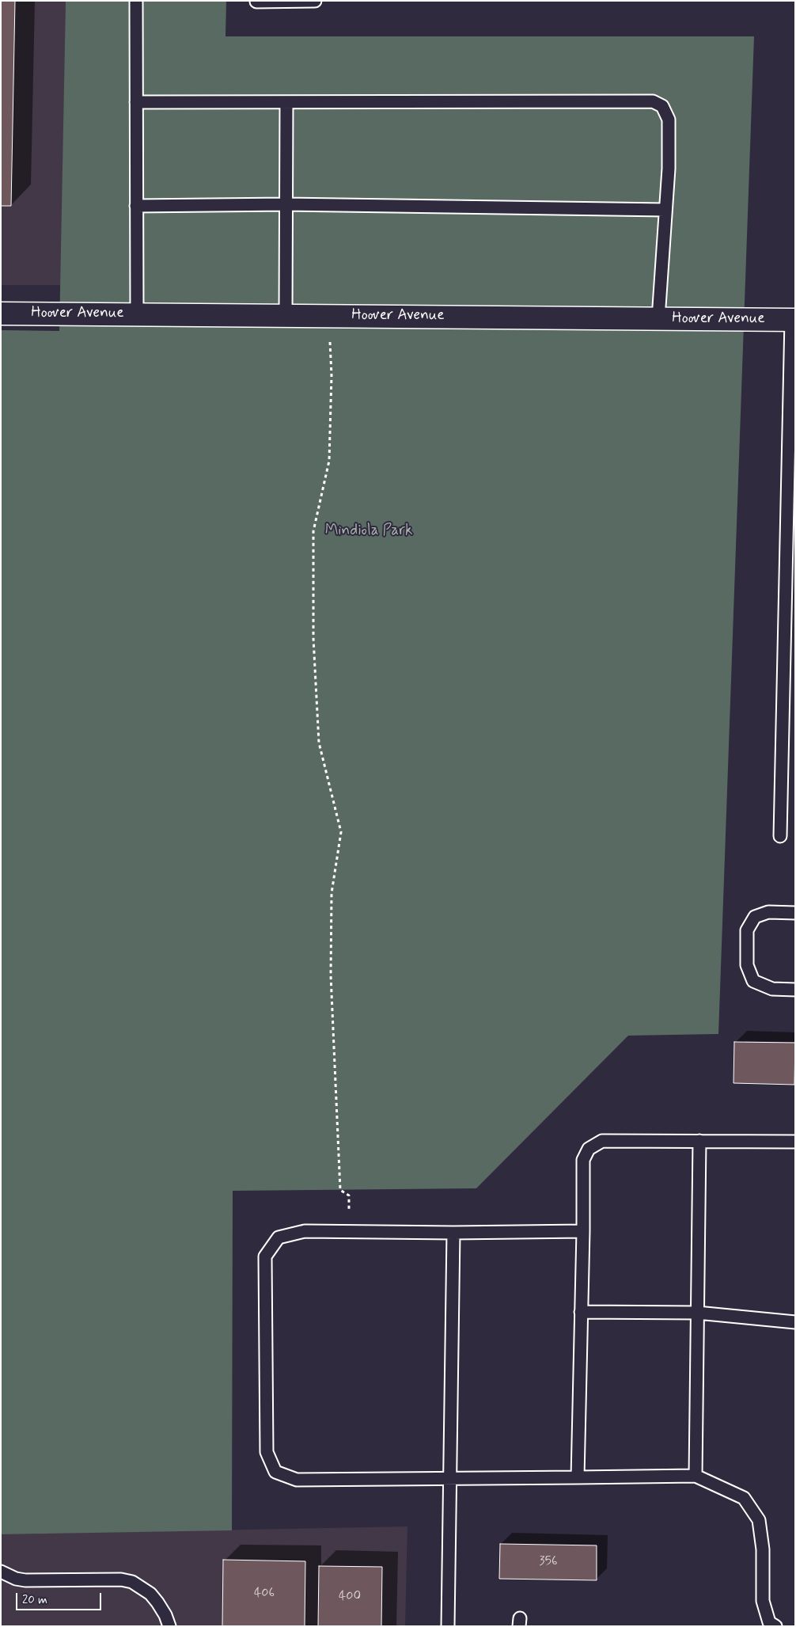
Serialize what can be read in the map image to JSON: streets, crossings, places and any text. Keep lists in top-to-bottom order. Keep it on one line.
{"streets":{"street":["Hoover Avenue"]},"parks":["Mindiola Park"],"house_numbers":["356","406","400"],"scale_bar":"20 m"}
